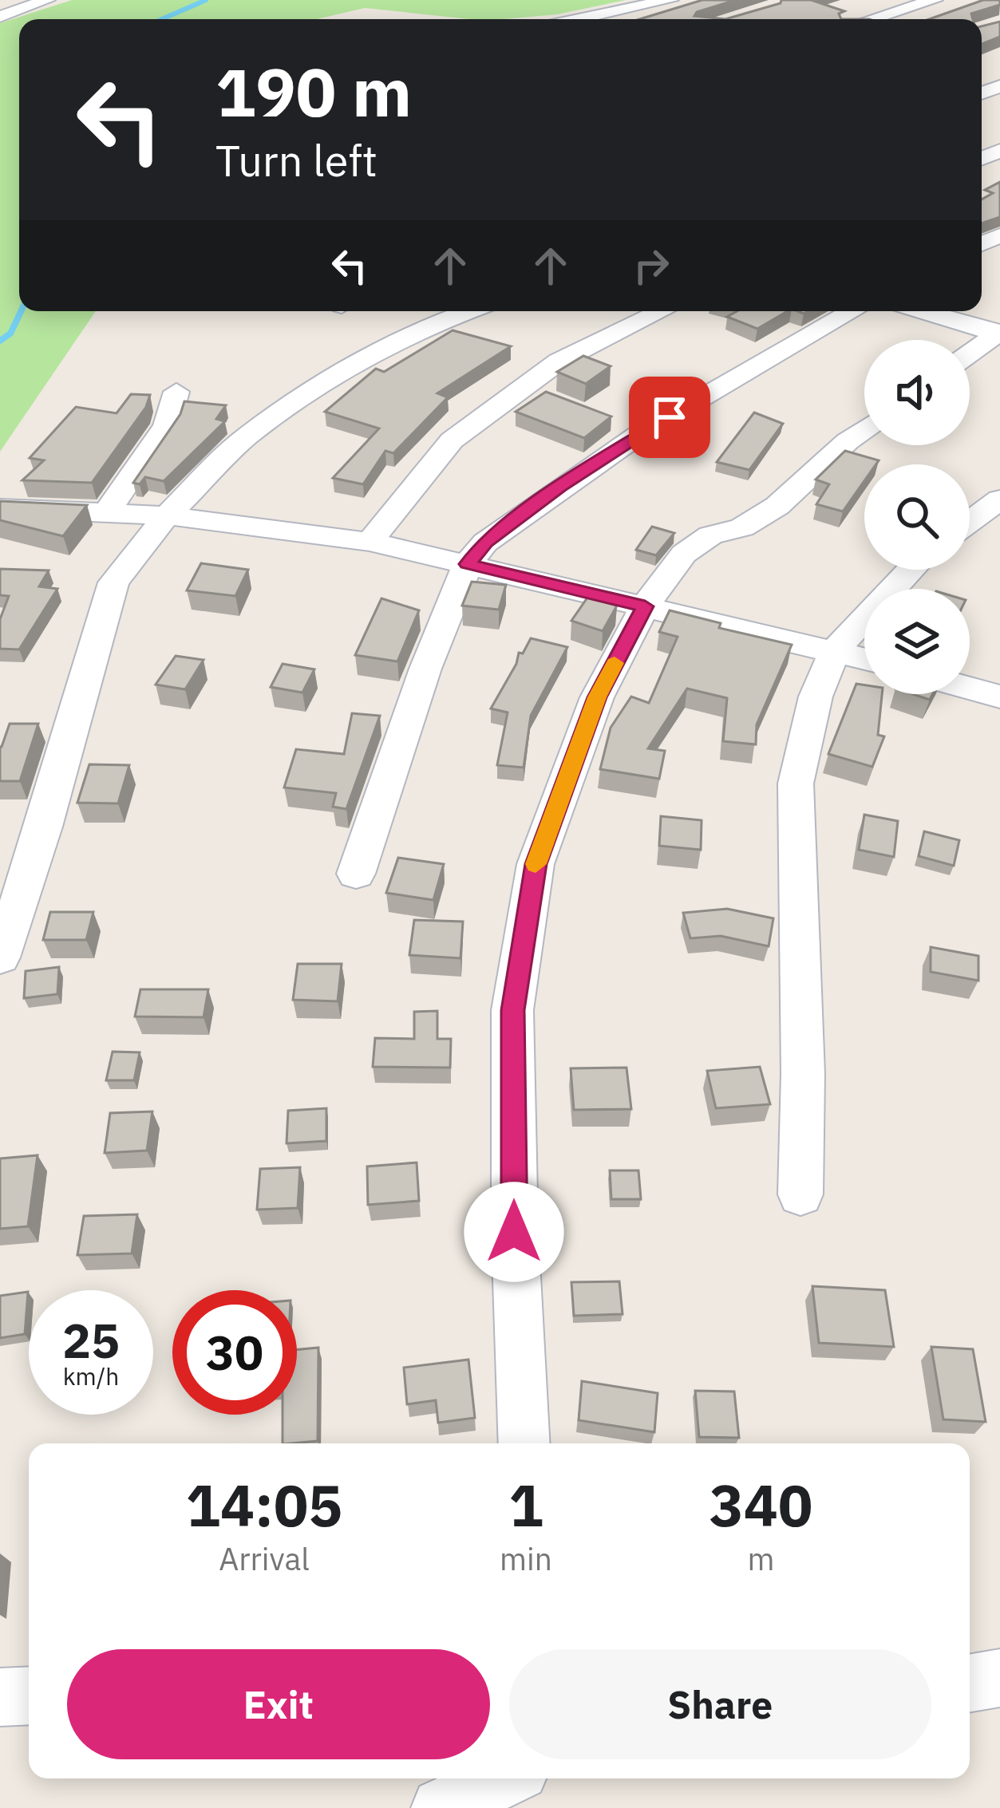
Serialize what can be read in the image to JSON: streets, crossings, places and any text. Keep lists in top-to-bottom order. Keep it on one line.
{"page":{"turn":["190 m","Turn left"],"speed":"25 km/h","limit":"30","eta":["14:05","Arrival","1","min","340","m"],"buttons":["Exit","Share"]}}
